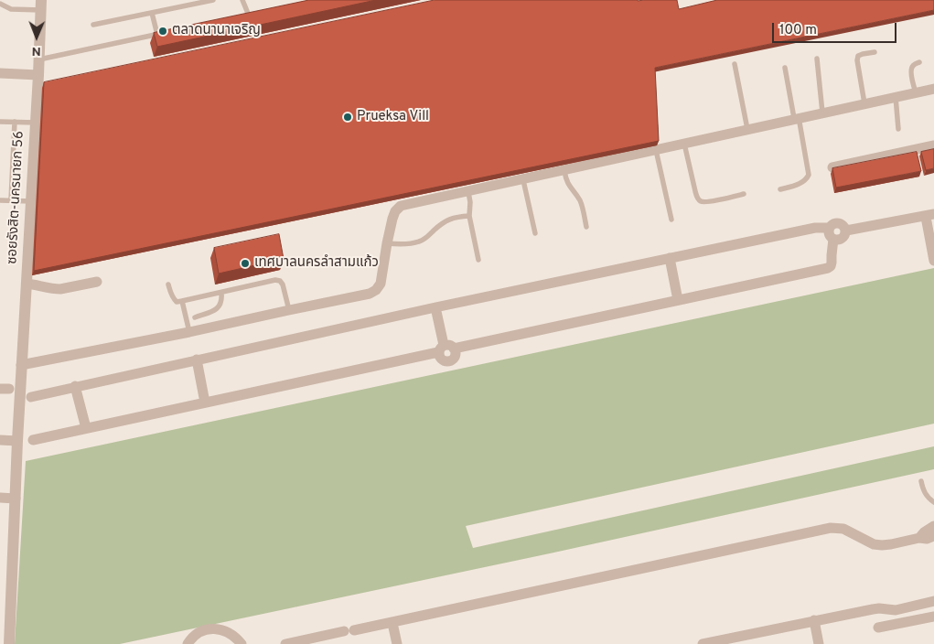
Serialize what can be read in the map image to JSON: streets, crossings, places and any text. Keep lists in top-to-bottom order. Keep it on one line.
{"streets":{"street":["ซอยรังสิต-นครนายก 56"]},"places":["ตลาดนานาเจริญ","Prueksa Vill","เทศบาลนครลำสามแก้ว"],"scale_bar":"100 m","north":"bottom"}
